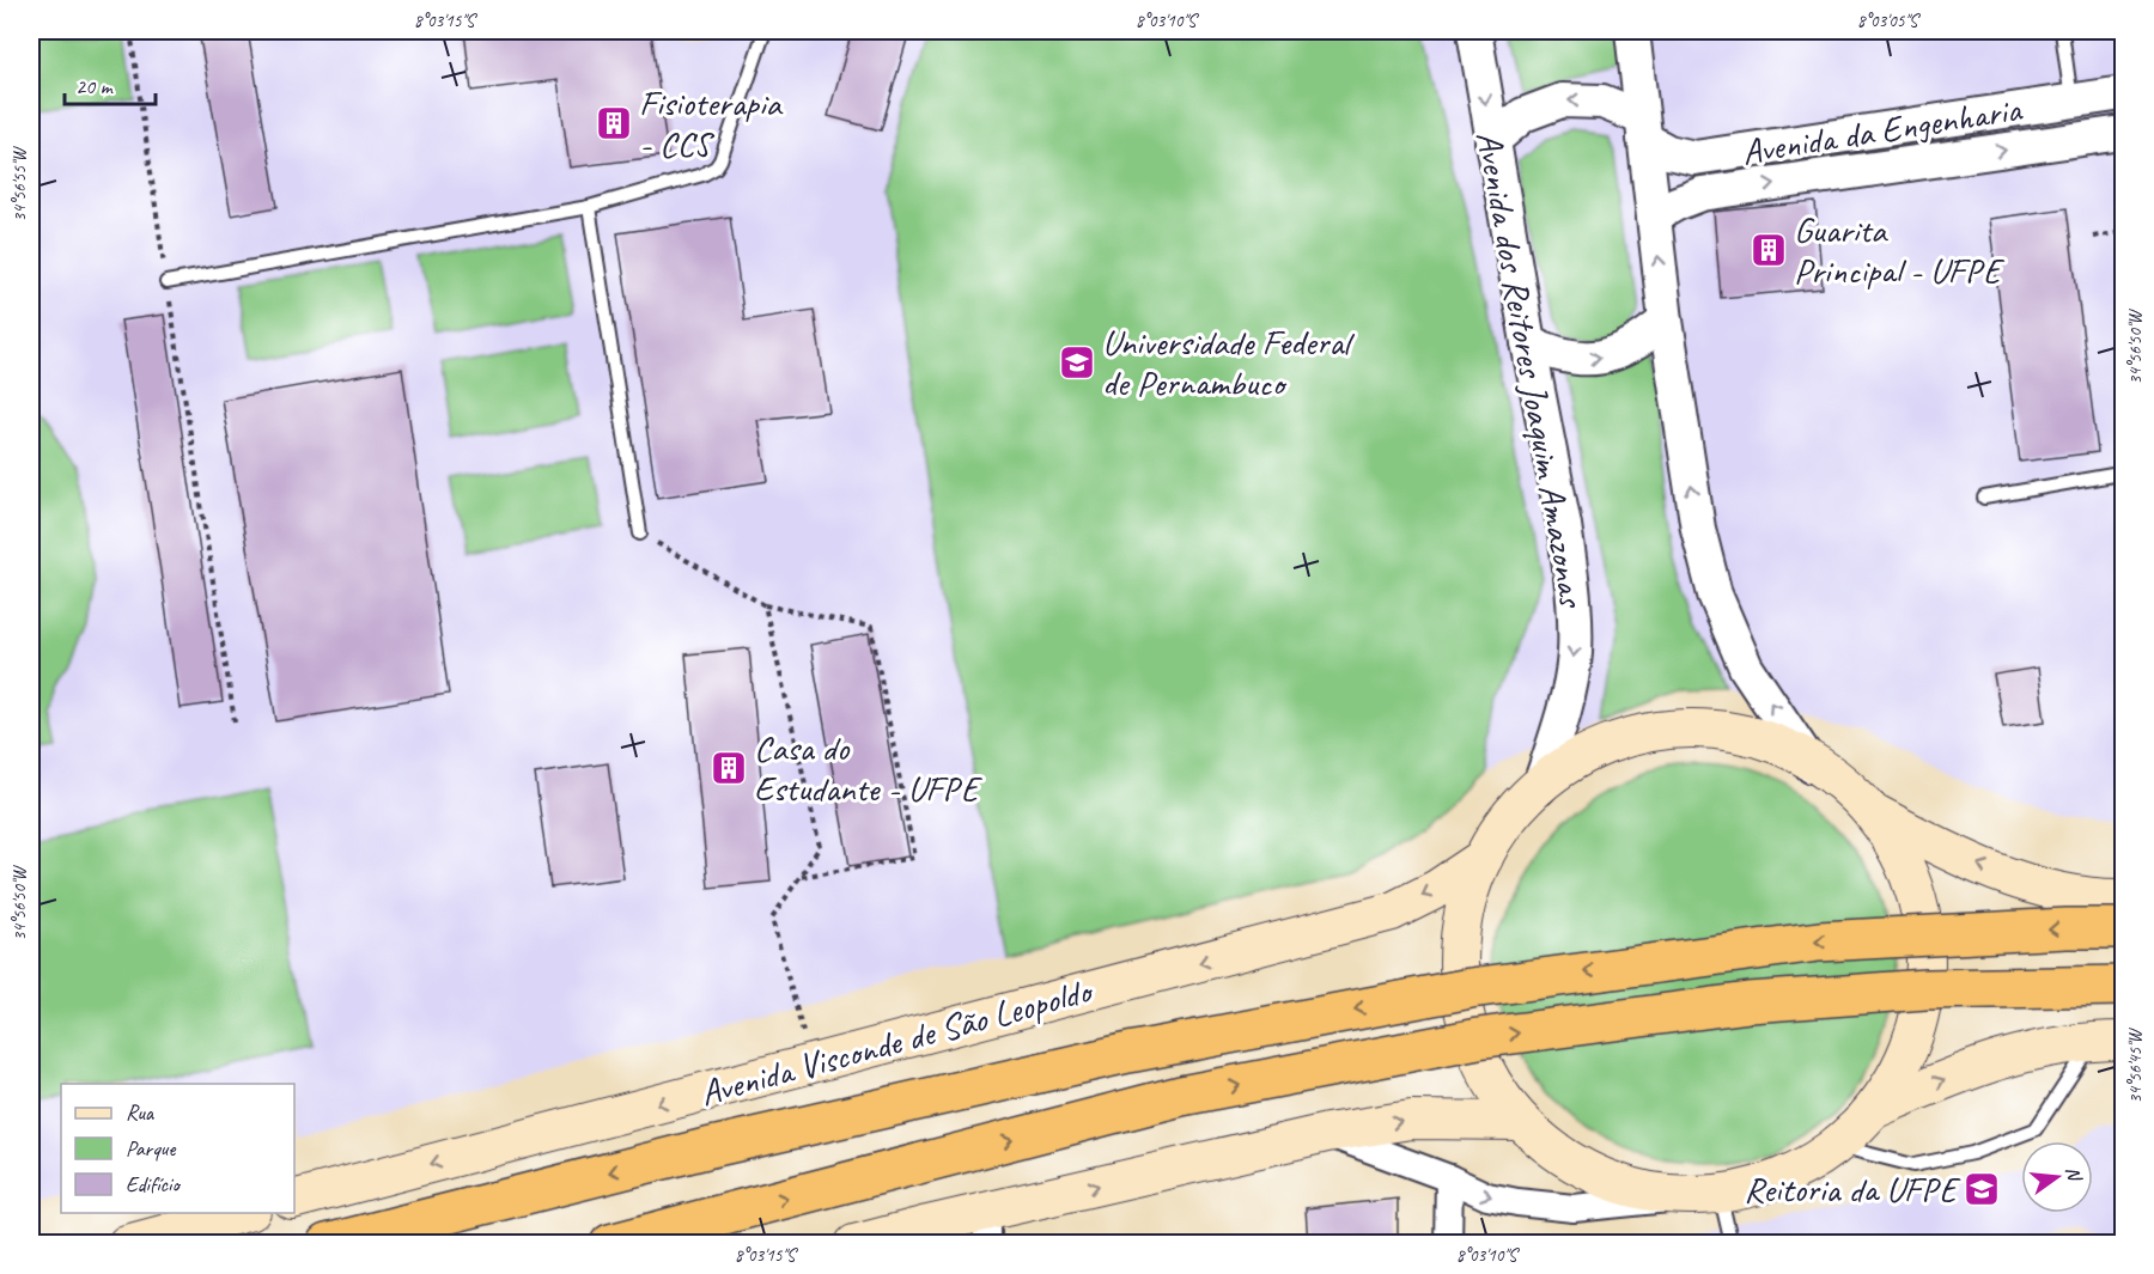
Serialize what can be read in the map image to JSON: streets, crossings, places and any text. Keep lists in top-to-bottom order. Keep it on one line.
{"streets":{"highway":["Avenida Visconde de São Leopoldo"],"street":["Avenida da Engenharia","Avenida dos Reitores Joaquim Amazonas"]},"crossings":[["Avenida da Engenharia","Avenida dos Reitores Joaquim Amazonas"]],"places":{"building":["Fisioterapia - CCS","Guarita Principal - UFPE","Casa do Estudante - UFPE"],"school or university":["Universidade Federal de Pernambuco","Reitoria da UFPE"]},"legend":["Rua","Parque","Edifício"],"scale_bar":"20 m","north":"right","coordinates":["8°03'15\"S","8°03'10\"S","8°03'05\"S","34°56'55\"W","34°56'50\"W","34°56'45\"W"]}
